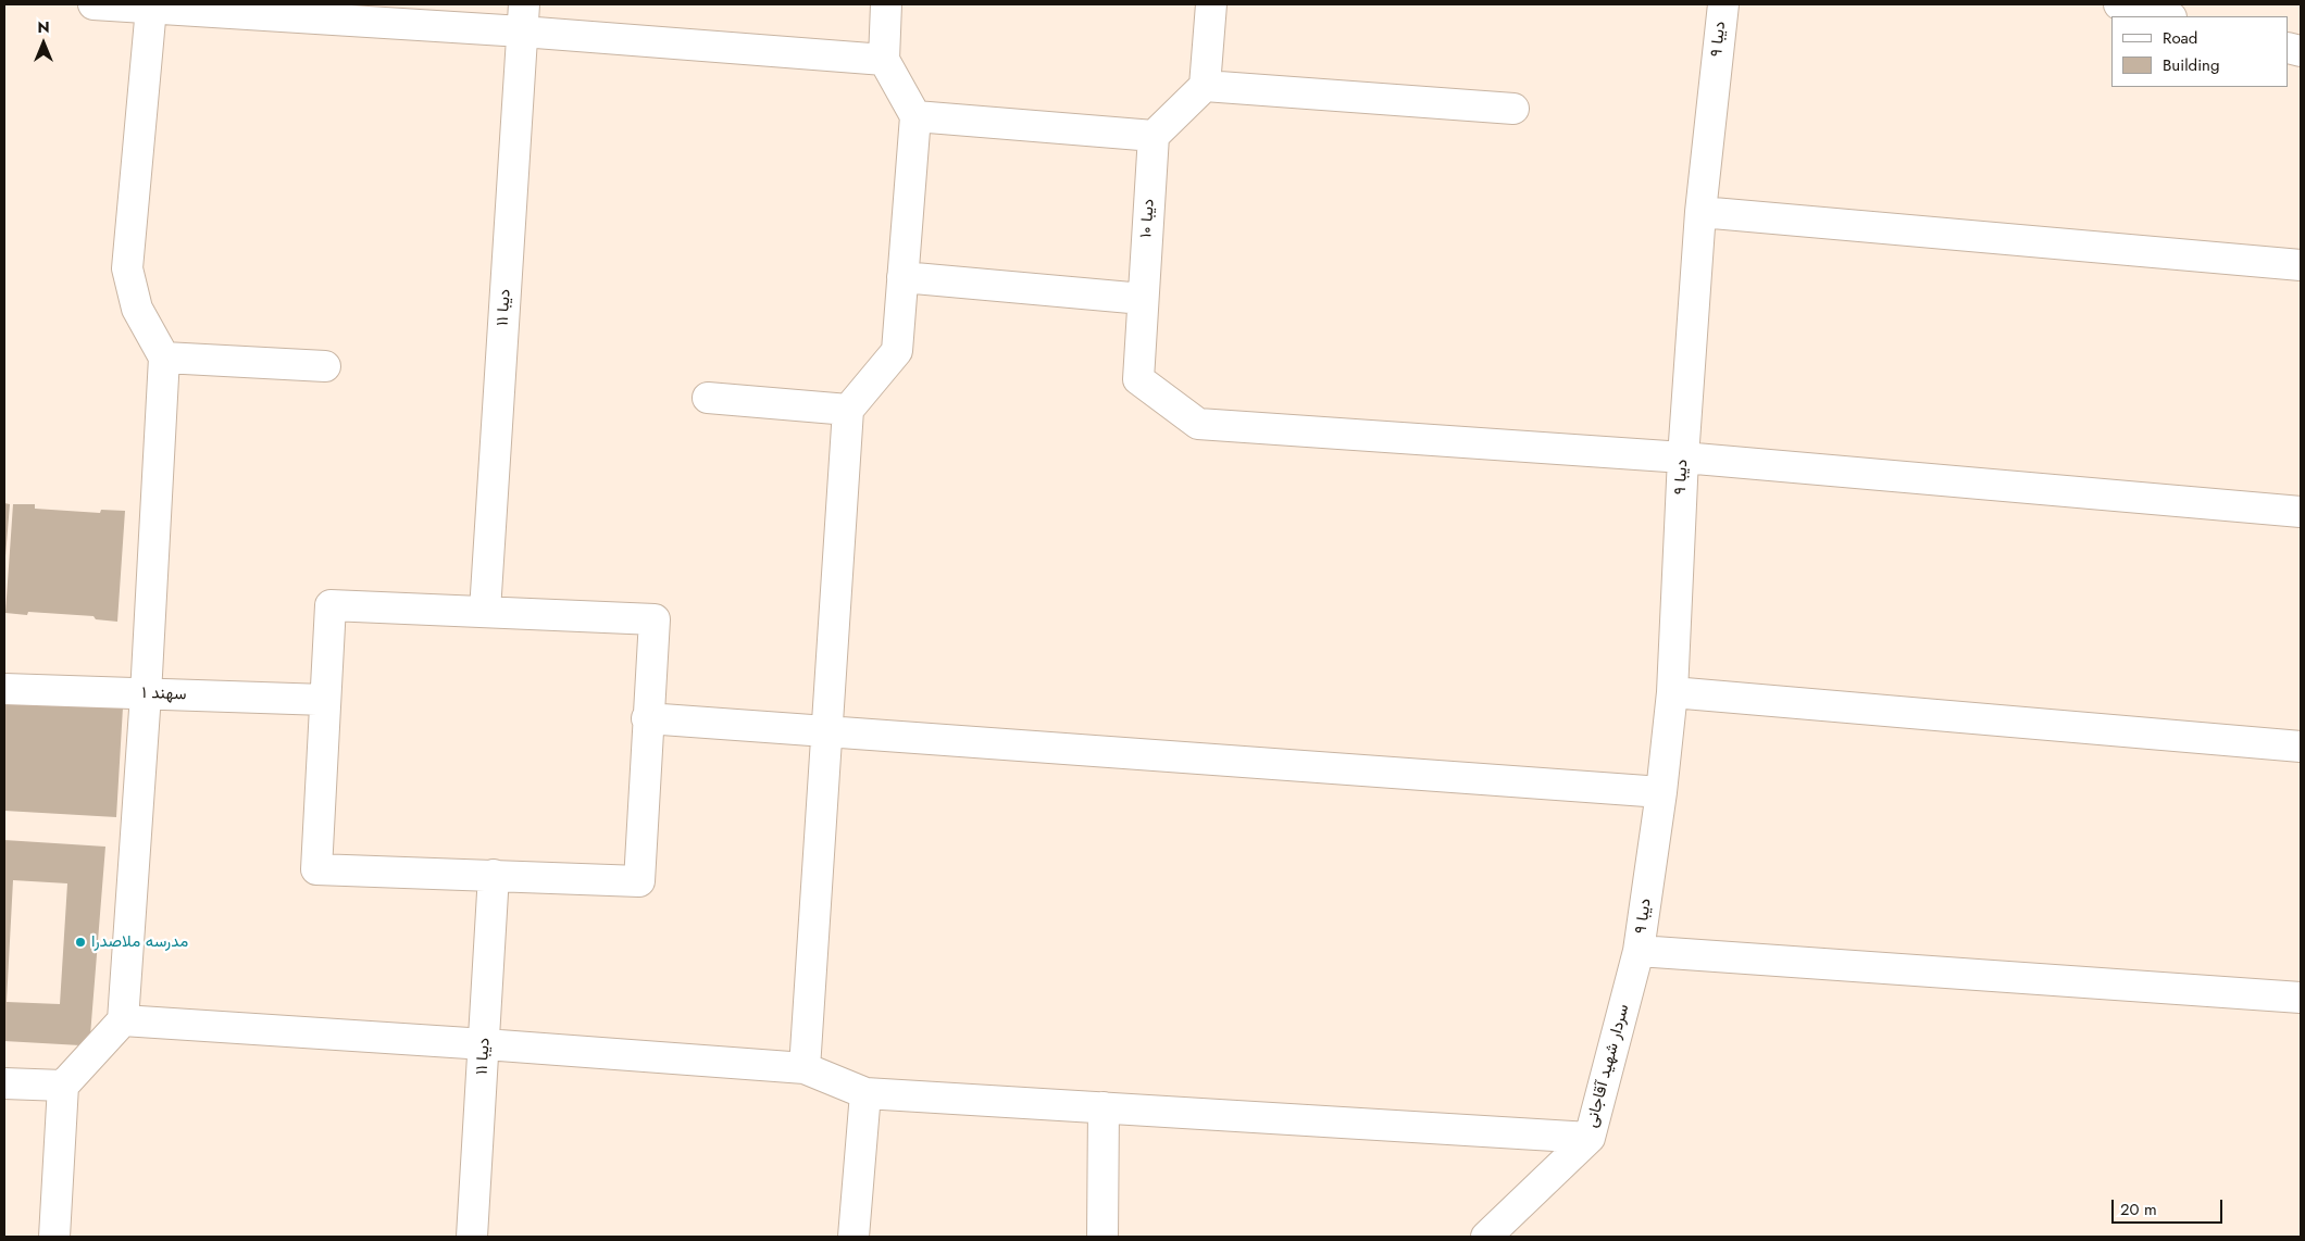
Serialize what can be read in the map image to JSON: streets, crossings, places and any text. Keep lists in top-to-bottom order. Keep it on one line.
{"streets":{"street":["دیبا ۹","دیبا ۱۰","دیبا ۱۱","سهند ۱","سردار شهید آقاجانی"]},"crossings":[["دیبا ۹","دیبا ۱۰"],["دیبا ۹","سردار شهید آقاجانی"]],"places":["مدرسه ملاصدرا"],"legend":["Road","Building"],"scale_bar":"20 m","north":"top"}
